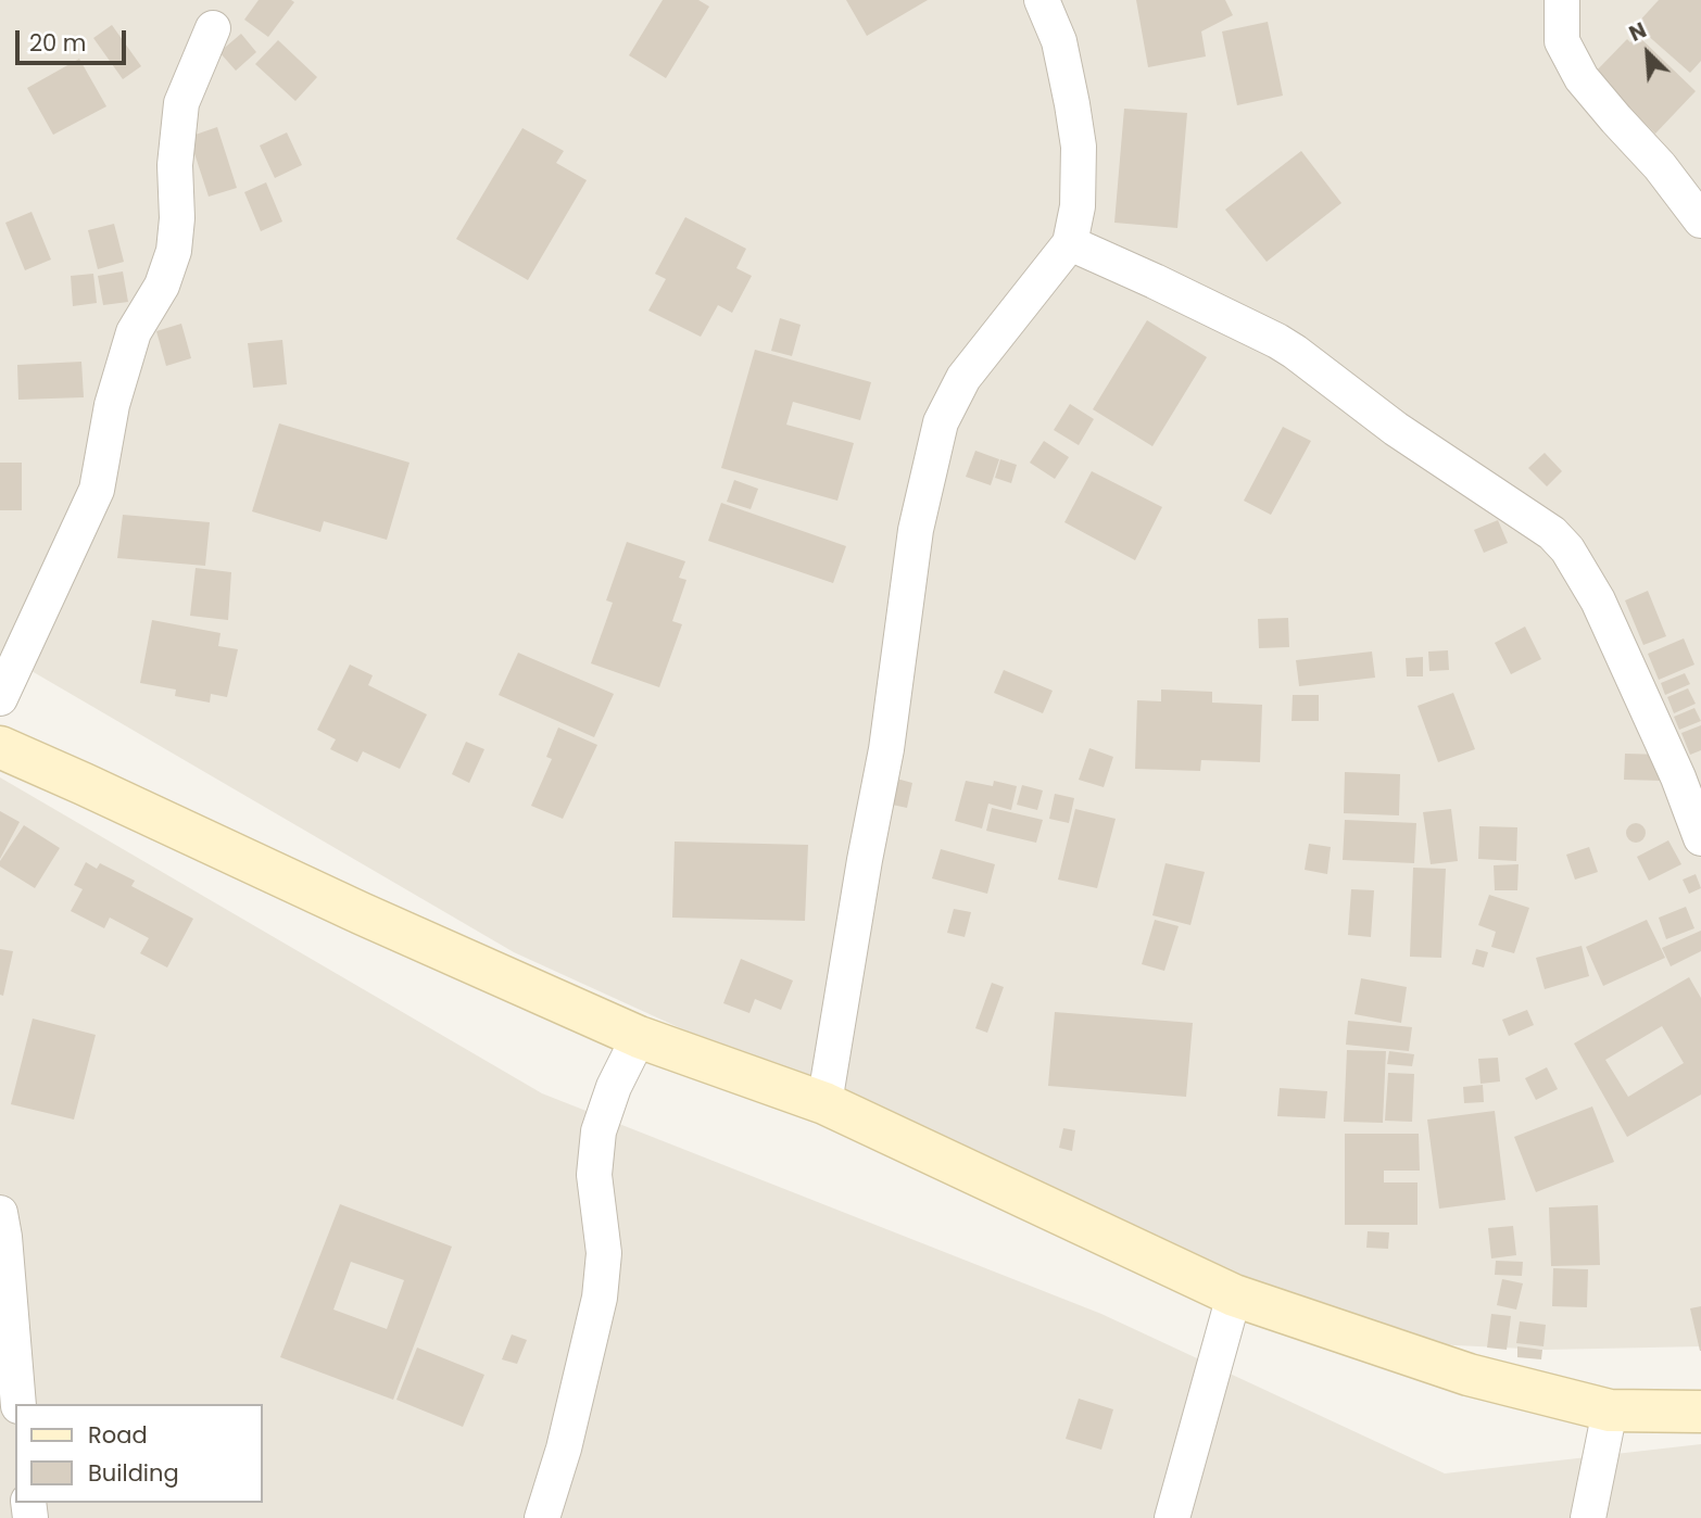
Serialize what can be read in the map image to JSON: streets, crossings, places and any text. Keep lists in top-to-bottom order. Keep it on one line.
{"legend":["Road","Building"],"scale_bar":"20 m","north":"top left"}
